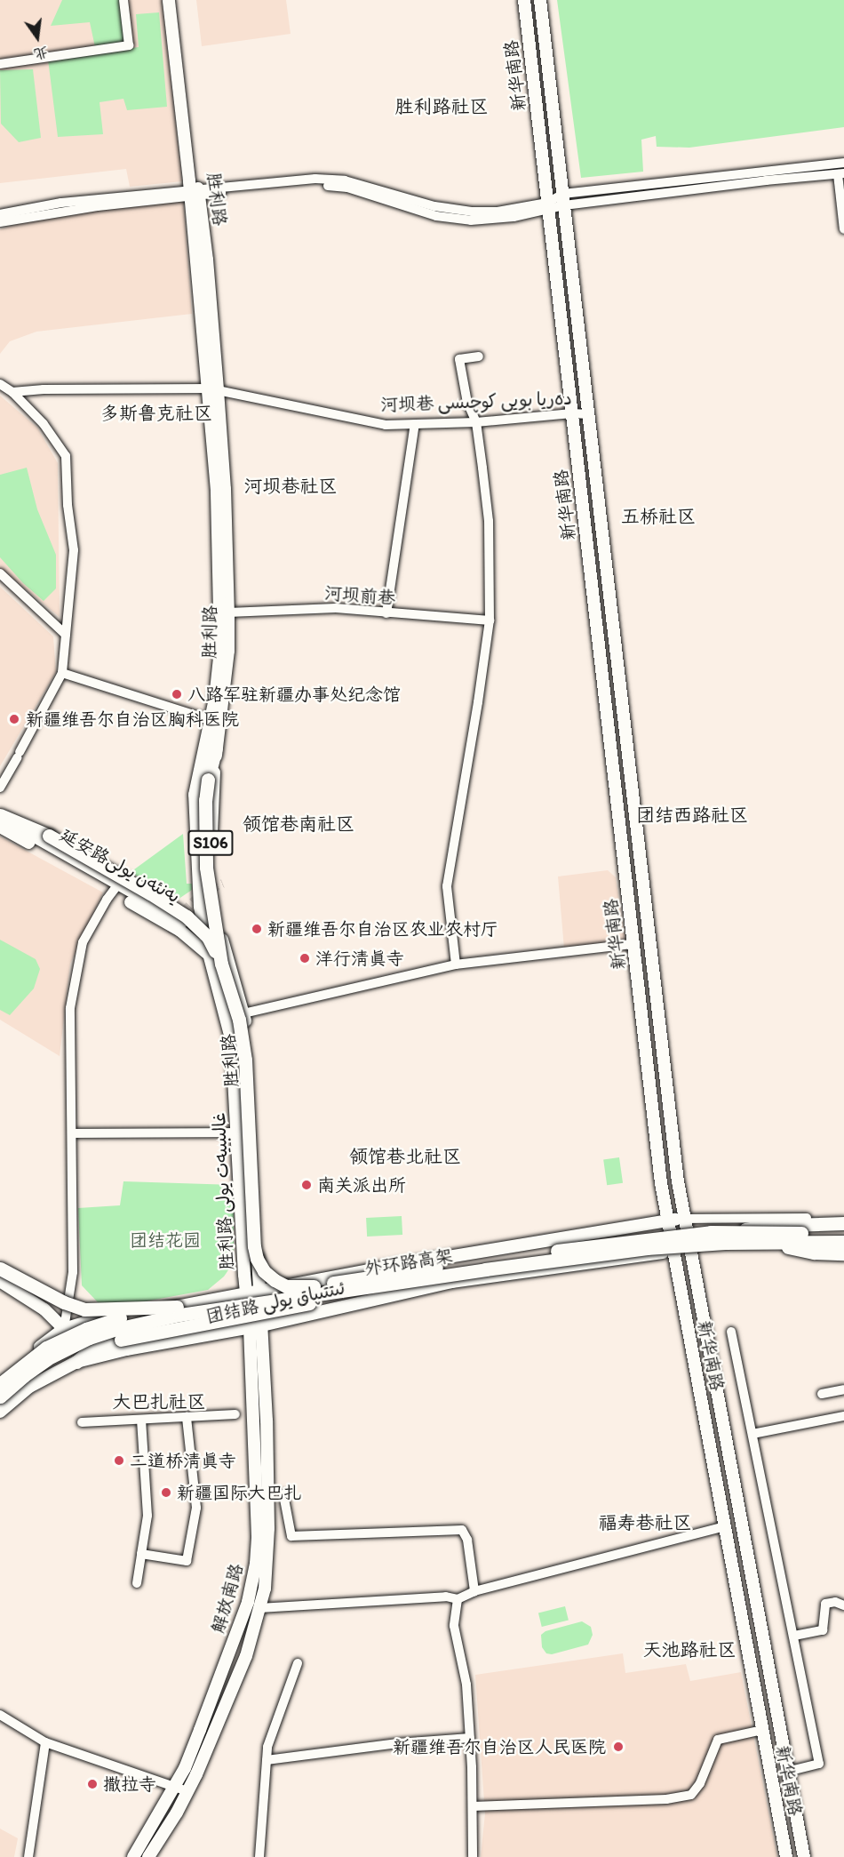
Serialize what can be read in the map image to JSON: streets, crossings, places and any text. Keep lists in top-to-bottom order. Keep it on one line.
{"streets":{"highway":["外环路高架"],"main road":["新华南路","胜利路","S106","延安路يەنئەن يولى","胜利路 غالىبىيەت يولى","团结路 ئىتتىپاق يولى","解放南路"],"street":["河坝巷 دەريا بويى كوچىسى","河坝前巷"]},"crossings":[["新华南路","河坝巷 دەريا بويى كوچىسى"],["新华南路","团结路 ئىتتىپاق يولى"],["胜利路","河坝巷 دەريا بويى كوچىسى"],["胜利路","河坝前巷"],["胜利路","延安路يەنئەن يولى"],["胜利路","胜利路 غالىبىيەت يولى"],["胜利路","团结路 ئىتتىپاق يولى"],["胜利路","解放南路"],["河坝巷 دەريا بويى كوچىسى","胜利路 غالىبىيەت يولى"],["延安路يەنئەن يولى","胜利路 غالىبىيەت يولى"],["胜利路 غالىبىيەت يولى","团结路 ئىتتىپاق يولى"],["团结路 ئىتتىپاق يولى","解放南路"]],"districts":["胜利路社区","多斯鲁克社区","河坝巷社区","五桥社区","团结西路社区","领馆巷南社区","领馆巷北社区","大巴扎社区","福寿巷社区","天池路社区"],"parks":["团结花园"],"places":["八路军驻新疆办事处纪念馆","新疆维吾尔自治区胸科医院","新疆维吾尔自治区农业农村厅","洋行清真寺","南关派出所","二道桥清真寺","新疆国际大巴扎","新疆维吾尔自治区人民医院","撒拉寺"],"north":"bottom"}
